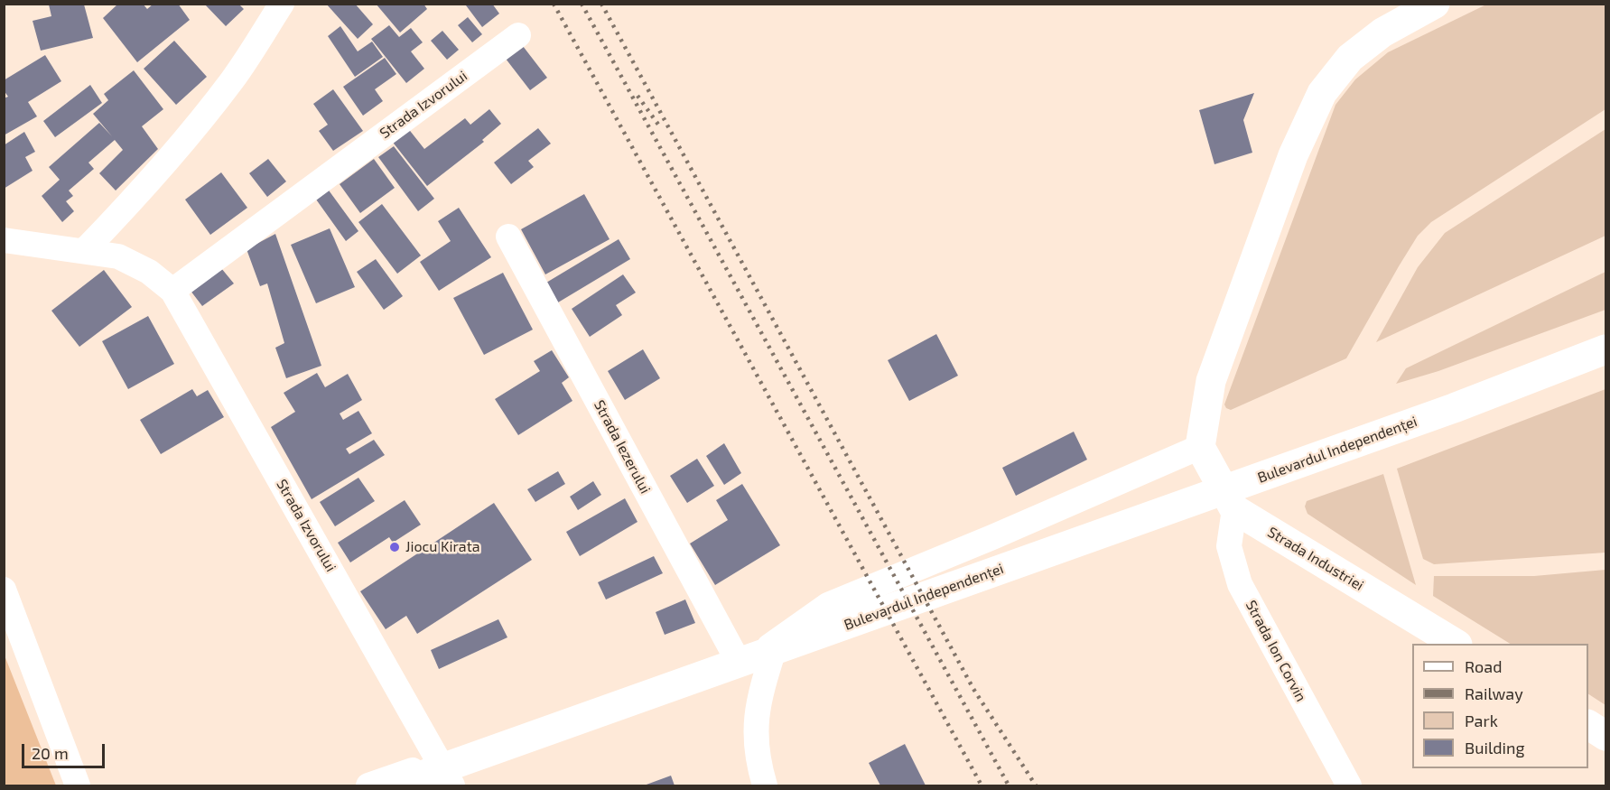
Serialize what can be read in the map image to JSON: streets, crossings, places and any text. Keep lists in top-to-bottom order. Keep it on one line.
{"streets":{"main road":["Bulevardul Independenței","Strada Industriei"],"street":["Strada Izvorului","Strada Iezerului","Strada Ion Corvin"]},"crossings":[["Strada Industriei","Strada Ion Corvin"]],"places":["Jiocu Kirata"],"legend":["Road","Railway","Park","Building"],"scale_bar":"20 m"}
